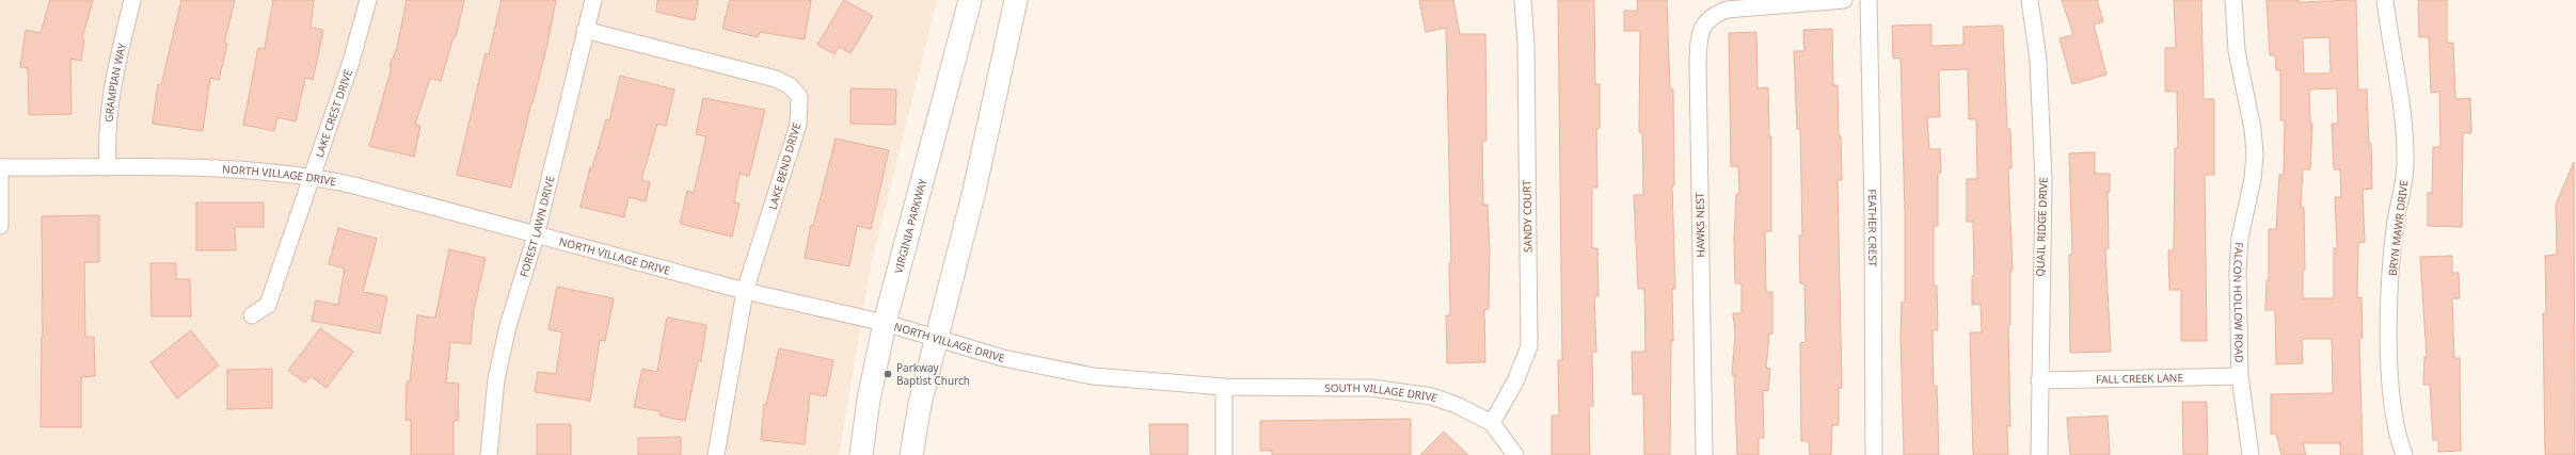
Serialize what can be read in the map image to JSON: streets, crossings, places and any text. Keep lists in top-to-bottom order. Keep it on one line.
{"streets":{"main road":["VIRGINIA PARKWAY"],"street":["GRAMPIAN WAY","LAKE CREST DRIVE","LAKE BEND DRIVE","NORTH VILLAGE DRIVE","SANDY COURT","HAWKS NEST","FOREST LAWN DRIVE","FEATHER CREST","QUAIL RIDGE DRIVE","BRYN MAWR DRIVE","FALCON HOLLOW ROAD","FALL CREEK LANE","SOUTH VILLAGE DRIVE"]},"crossings":[["GRAMPIAN WAY","NORTH VILLAGE DRIVE"],["LAKE CREST DRIVE","NORTH VILLAGE DRIVE"],["LAKE BEND DRIVE","NORTH VILLAGE DRIVE"],["LAKE BEND DRIVE","FOREST LAWN DRIVE"],["NORTH VILLAGE DRIVE","VIRGINIA PARKWAY"],["NORTH VILLAGE DRIVE","FOREST LAWN DRIVE"],["NORTH VILLAGE DRIVE","SOUTH VILLAGE DRIVE"],["SANDY COURT","SOUTH VILLAGE DRIVE"],["QUAIL RIDGE DRIVE","FALL CREEK LANE"],["FALCON HOLLOW ROAD","FALL CREEK LANE"]],"places":["Parkway Baptist Church"]}
